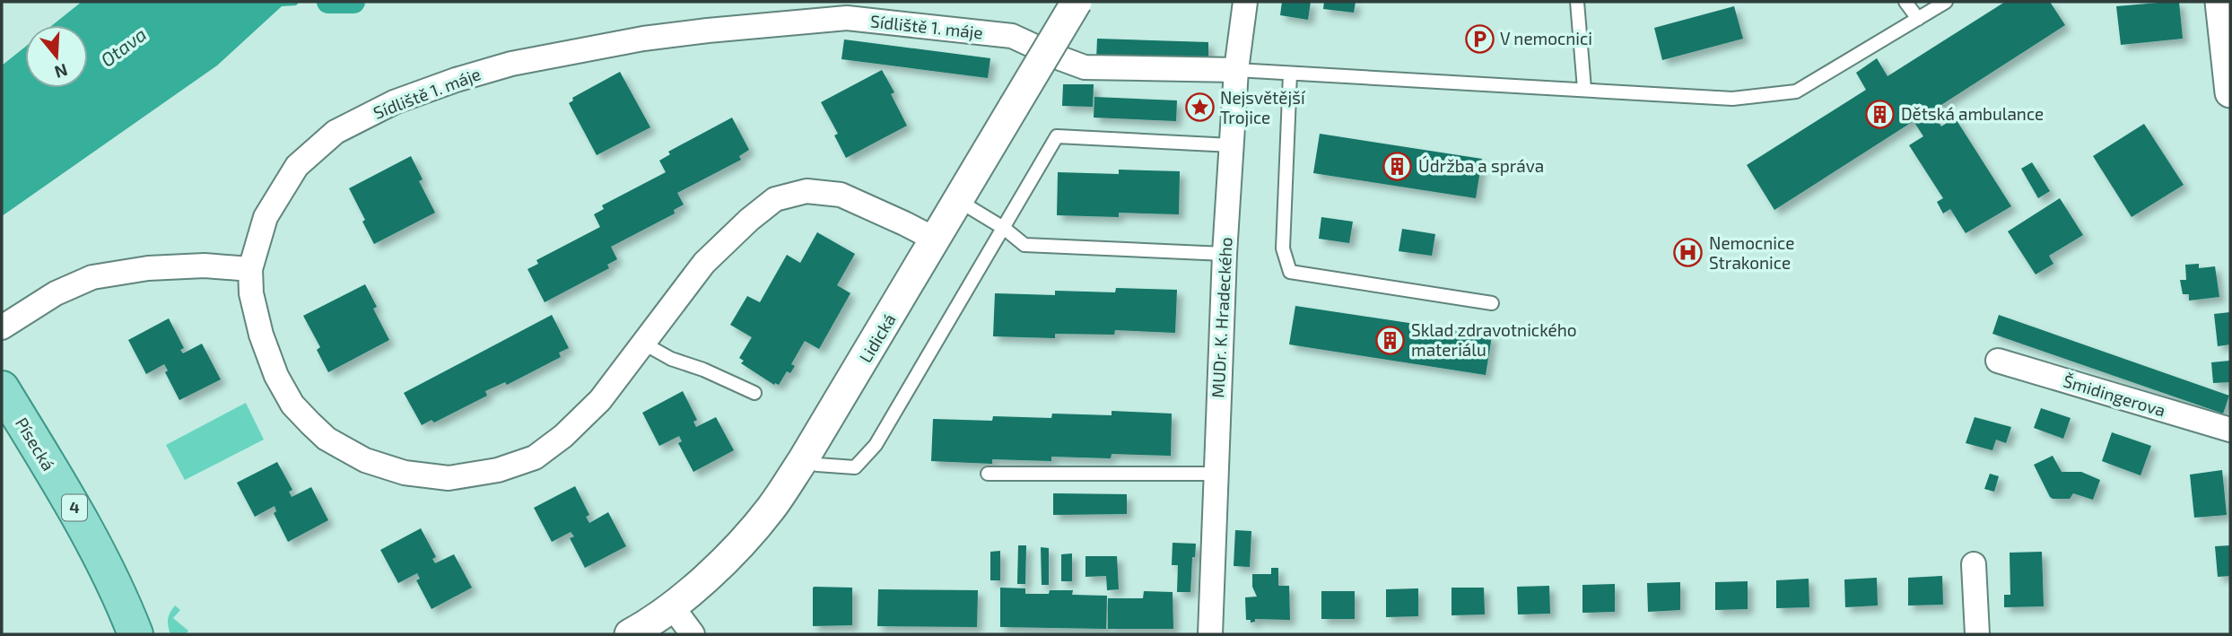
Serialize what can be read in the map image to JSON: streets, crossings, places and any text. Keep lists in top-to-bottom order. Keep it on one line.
{"streets":{"main road":["Písecká","4"],"street":["Sídliště 1. máje","MUDr. K. Hradeckého","Lidická","Šmidingerova"]},"crossings":[["Sídliště 1. máje","MUDr. K. Hradeckého"],["Sídliště 1. máje","Lidická"]],"water":["Otava"],"places":{"parking":["V nemocnici"],"place":["Nejsvětější Trojice"],"building":["Dětská ambulance","Údržba a správa","Sklad zdravotnického materiálu"],"hospital":["Nemocnice Strakonice"]},"north":"bottom"}
